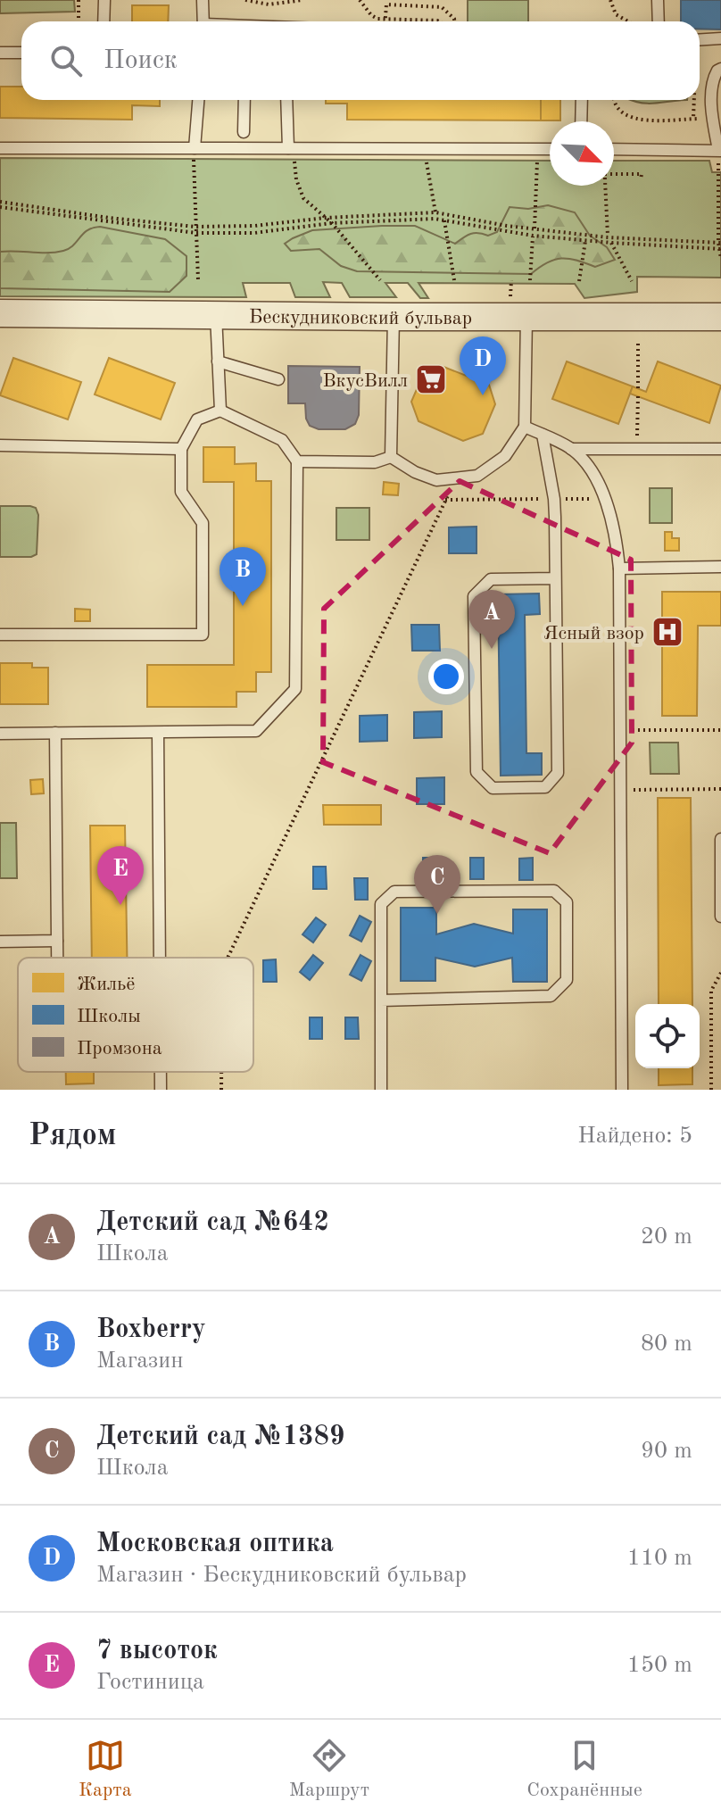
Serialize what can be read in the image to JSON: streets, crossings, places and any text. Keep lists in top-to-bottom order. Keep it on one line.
{"streets":{"street":["Бескудниковский бульвар"]},"places":{"supermarket":["ВкусВилл"],"hospital":["Ясный взор"]},"legend":["Жильё","Школы","Промзона"],"north":"bottom right","page":{"search":"Поиск","pins":["D","B","A","E","C"],"heading":["Рядом","Найдено: 5"],"list":[{"mark":"A","name":"Детский сад №642","note":"Школа","value":"20 m"},{"mark":"B","name":"Boxberry","note":"Магазин","value":"80 m"},{"mark":"C","name":"Детский сад №1389","note":"Школа","value":"90 m"},{"mark":"D","name":"Московская оптика","note":"Магазин · Бескудниковский бульвар","value":"110 m"},{"mark":"E","name":"7 высоток","note":"Гостиница","value":"150 m"}],"nav":["Карта","Маршрут","Сохранённые"]}}
